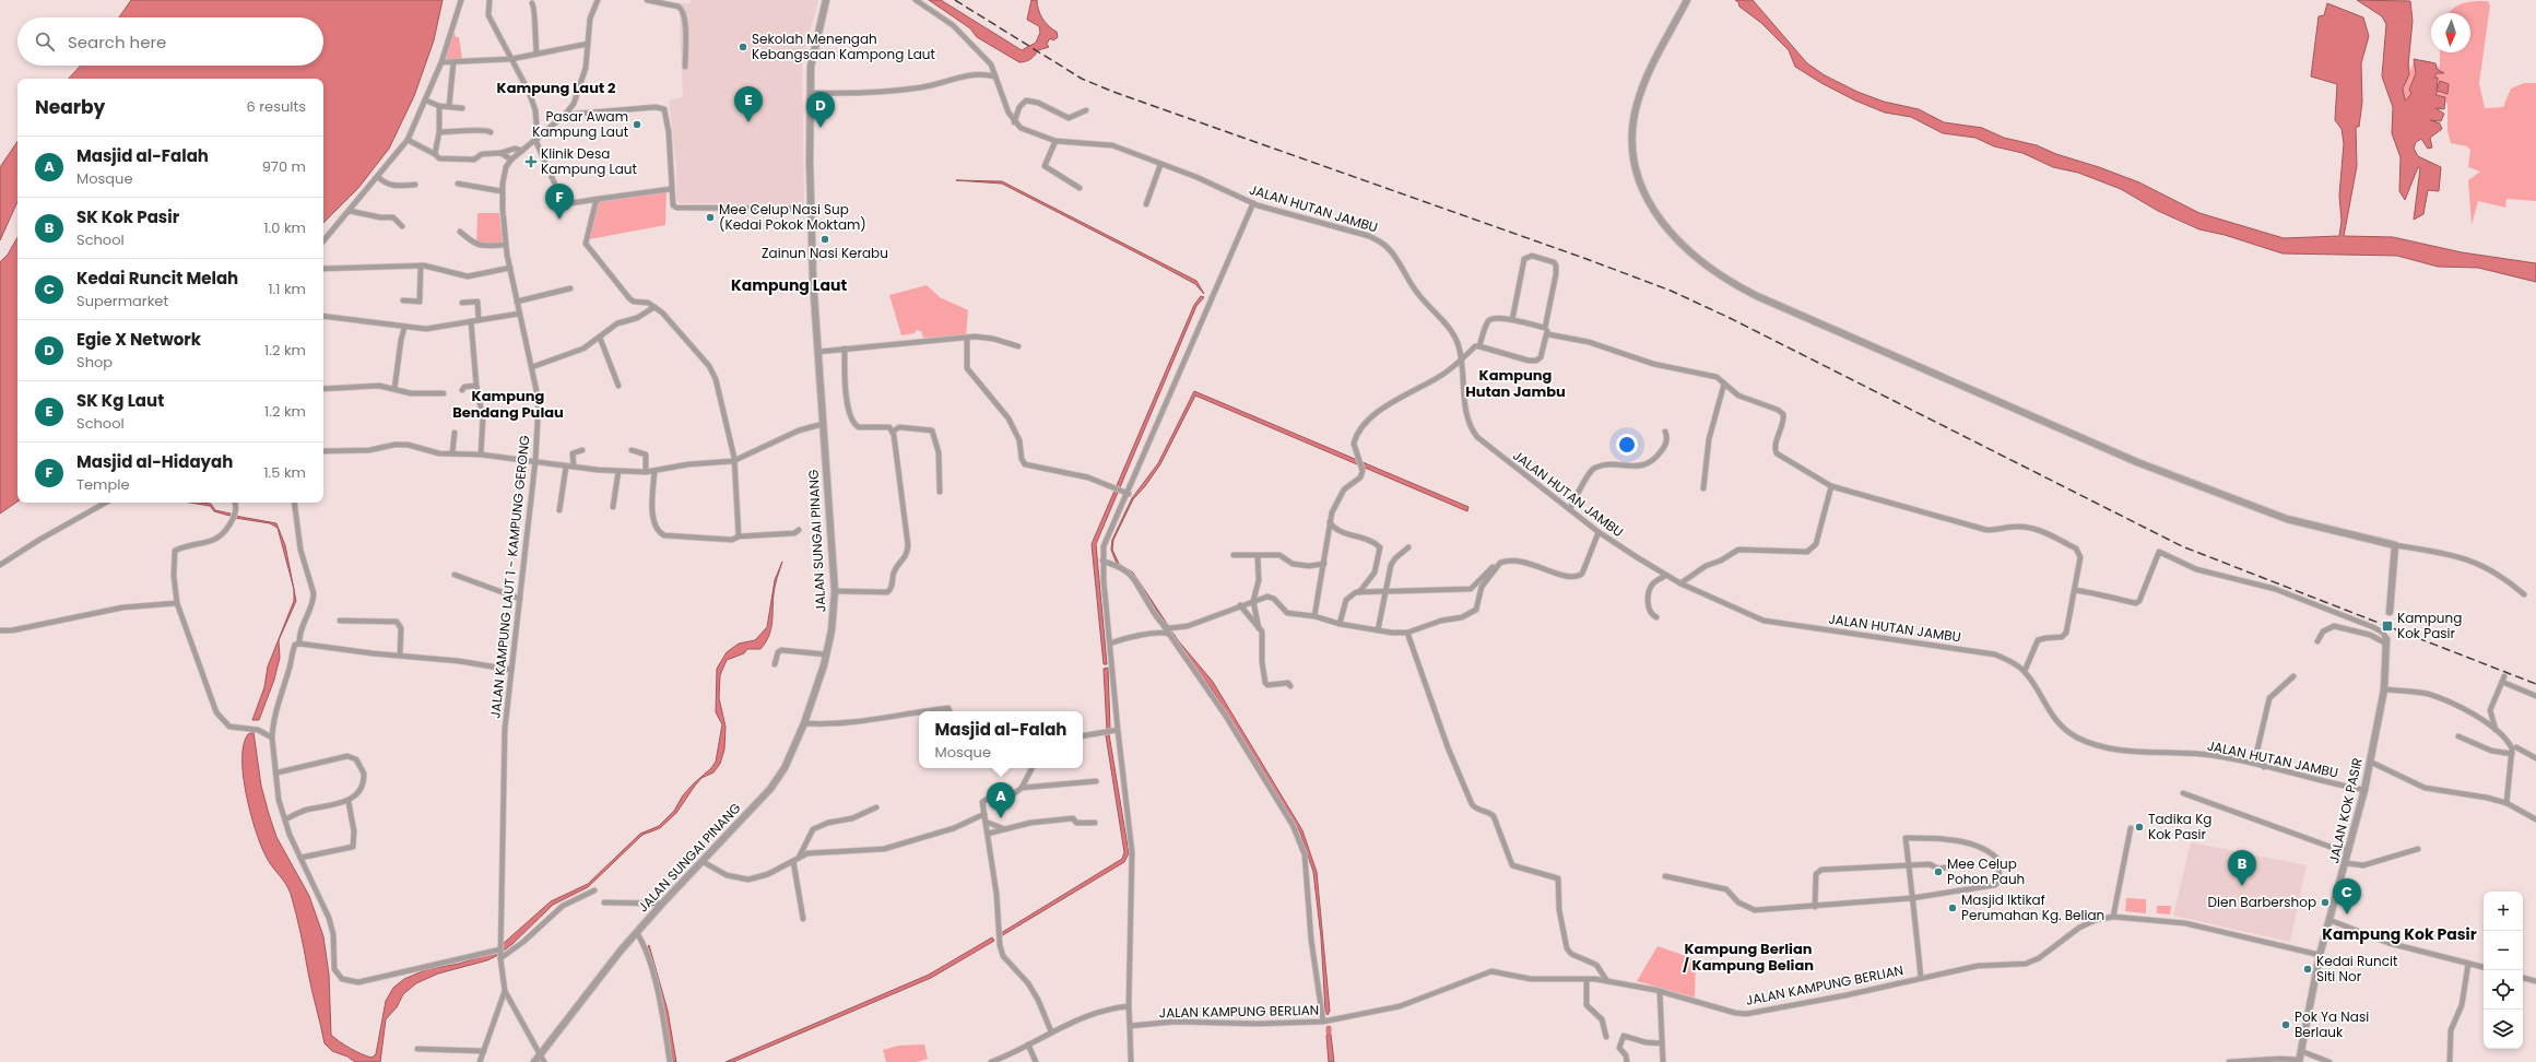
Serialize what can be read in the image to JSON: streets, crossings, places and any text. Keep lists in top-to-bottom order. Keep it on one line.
{"streets":{"street":["JALAN HUTAN JAMBU","JALAN SUNGAI PINANG","JALAN KAMPUNG LAUT 1 - KAMPUNG GERONG","JALAN KOK PASIR","JALAN KAMPUNG BERLIAN"]},"crossings":[["JALAN HUTAN JAMBU","JALAN KOK PASIR"],["JALAN SUNGAI PINANG","JALAN KAMPUNG LAUT 1 - KAMPUNG GERONG"],["JALAN KOK PASIR","JALAN KAMPUNG BERLIAN"]],"districts":["Kampung Laut 2","Kampung Laut","Kampung Hutan Jambu","Kampung Bendang Pulau","Kampung Kok Pasir","Kampung Berlian / Kampung Belian"],"places":{"other":["Sekolah Menengah Kebangsaan Kampong Laut","Pasar Awam Kampung Laut","Mee Celup Nasi Sup (Kedai Pokok Moktam)","Zainun Nasi Kerabu","Tadika Kg Kok Pasir","Mee Celup Pohon Pauh","Dien Barbershop","Masjid Iktikaf Perumahan Kg. Belian","Kedai Runcit Siti Nor","Pok Ya Nasi Berlauk"],"health":["Klinik Desa Kampung Laut"],"transit":["Kampung Kok Pasir"]},"north":"bottom","page":{"search":"Search here","heading":["Nearby","6 results"],"pins":["E","D","F","A","B","C"],"list":[{"mark":"A","name":"Masjid al-Falah","note":"Mosque","value":"970 m"},{"mark":"B","name":"SK Kok Pasir","note":"School","value":"1.0 km"},{"mark":"C","name":"Kedai Runcit Melah","note":"Supermarket","value":"1.1 km"},{"mark":"D","name":"Egie X Network","note":"Shop","value":"1.2 km"},{"mark":"E","name":"SK Kg Laut","note":"School","value":"1.2 km"},{"mark":"F","name":"Masjid al-Hidayah","note":"Temple","value":"1.5 km"}],"popup":["Masjid al-Falah","Mosque"],"map_buttons":["+","−"]}}
